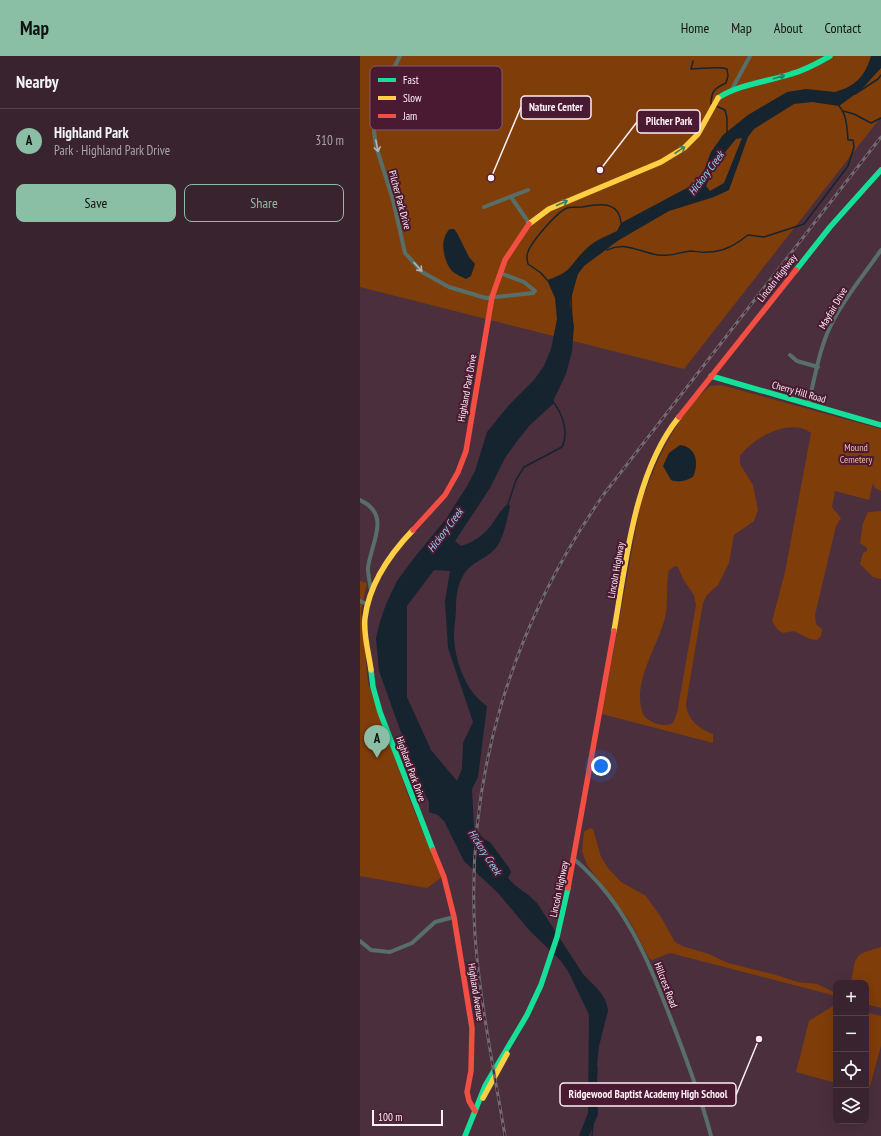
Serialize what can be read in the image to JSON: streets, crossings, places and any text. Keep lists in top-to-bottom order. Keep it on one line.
{"streets":{"street":["Pilcher Park Drive","Lincoln Highway","Mayfair Drive","Highland Park Drive","Cherry Hill Road","Hillcrest Road","Highland Avenue"]},"crossings":[["Pilcher Park Drive","Highland Park Drive"],["Lincoln Highway","Cherry Hill Road"],["Lincoln Highway","Hillcrest Road"],["Lincoln Highway","Highland Avenue"],["Mayfair Drive","Cherry Hill Road"],["Highland Park Drive","Highland Avenue"]],"one_way":["Pilcher Park Drive"],"water":["Hickory Creek"],"parks":["Mound Cemetery"],"places":["Pilcher Park","Nature Center","Ridgewood Baptist Academy High School"],"legend":["Fast","Slow","Jam"],"scale_bar":"100 m","page":{"header":"Map","nav":["Home","Map","About","Contact"],"heading":"Nearby","list":[{"mark":"A","name":"Highland Park","note":"Park · Highland Park Drive","value":"310 m"}],"buttons":["Save","Share"],"pins":"A","map_buttons":["+","−"],"scale":"100 m"}}
